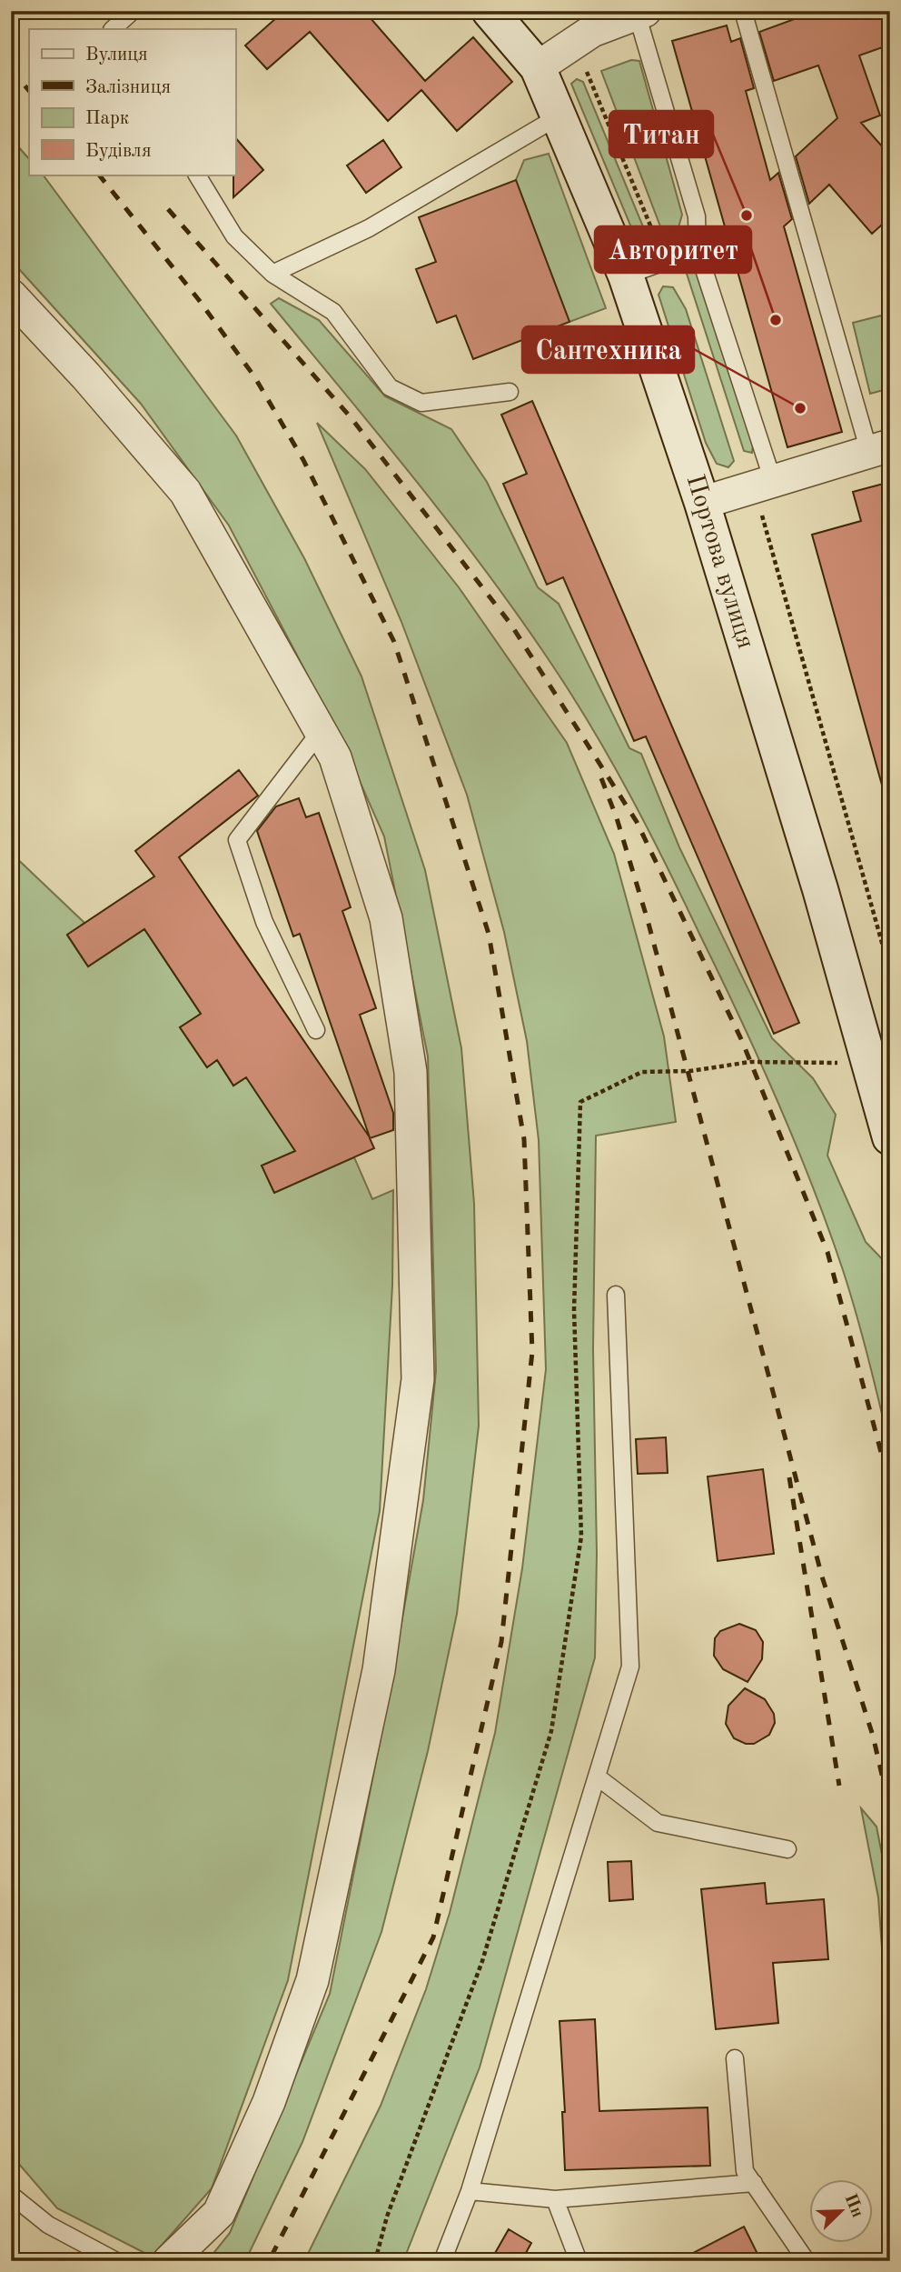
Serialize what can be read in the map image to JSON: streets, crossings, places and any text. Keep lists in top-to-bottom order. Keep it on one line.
{"streets":{"main road":["Портова вулиця"]},"places":["Титан","Авторитет","Сантехника"],"legend":["Вулиця","Залізниця","Парк","Будівля"],"north":"top right"}
